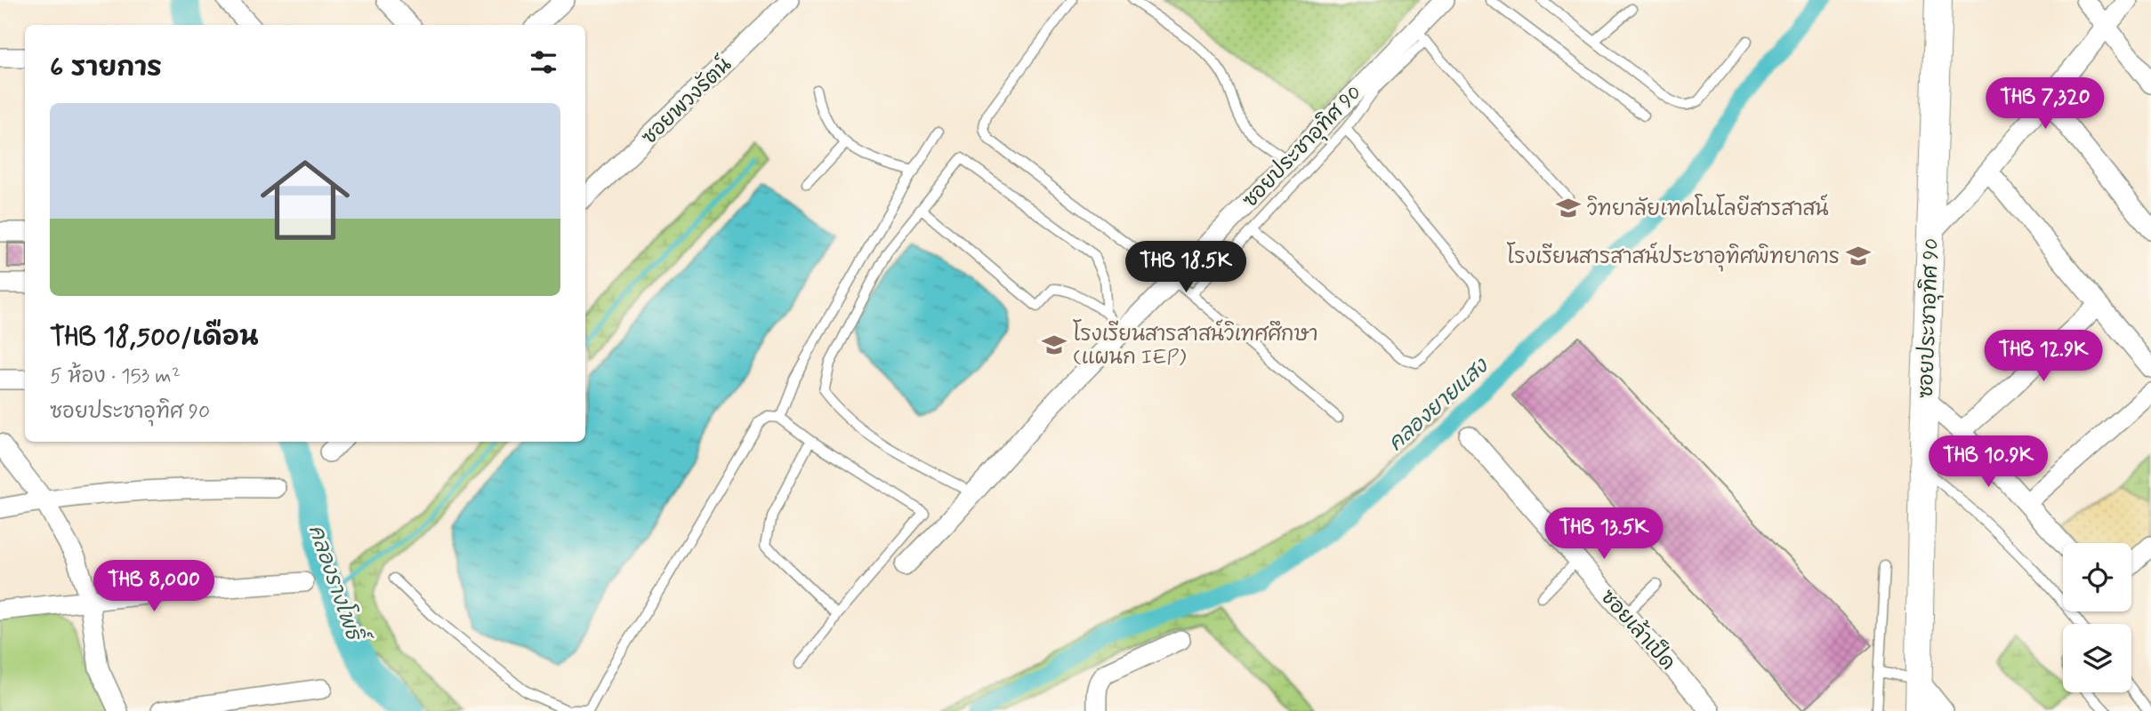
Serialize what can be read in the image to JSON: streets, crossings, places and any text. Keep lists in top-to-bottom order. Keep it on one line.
{"streets":{"street":["ซอยพวงรัตน์","ซอยประชาอุทิศ 90","ซอยเล้าเป็ด"]},"water":["คลองยายแสง","คลองรางโพธิ์"],"places":{"school or university":["วิทยาลัยเทคโนโลยีสารสาสน์","โรงเรียนสารสาสน์ประชาอุทิศพิทยาคาร","โรงเรียนสารสาสน์วิเทศศึกษา (แผนก IEP)"]},"page":{"heading":"6 รายการ","price":["THB 7,320","THB 18.5K","THB 12.9K","THB 10.9K","THB 13.5K","THB 8,000"],"list":[{"name":"THB 18,500/เดือน","note":"5 ห้อง · 153 m² · ซอยประชาอุทิศ 90"}]}}
